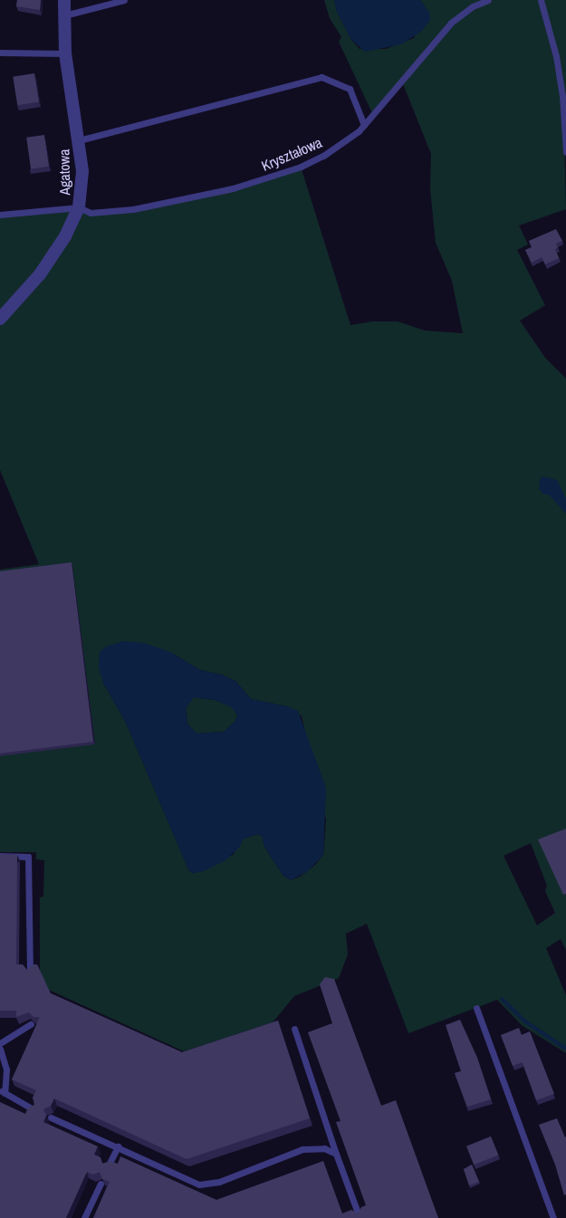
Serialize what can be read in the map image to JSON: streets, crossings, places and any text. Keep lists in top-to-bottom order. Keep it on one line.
{"streets":{"street":["Agatowa"],"lane":["Kryształowa"]},"crossings":[["Kryształowa","Agatowa"]]}
